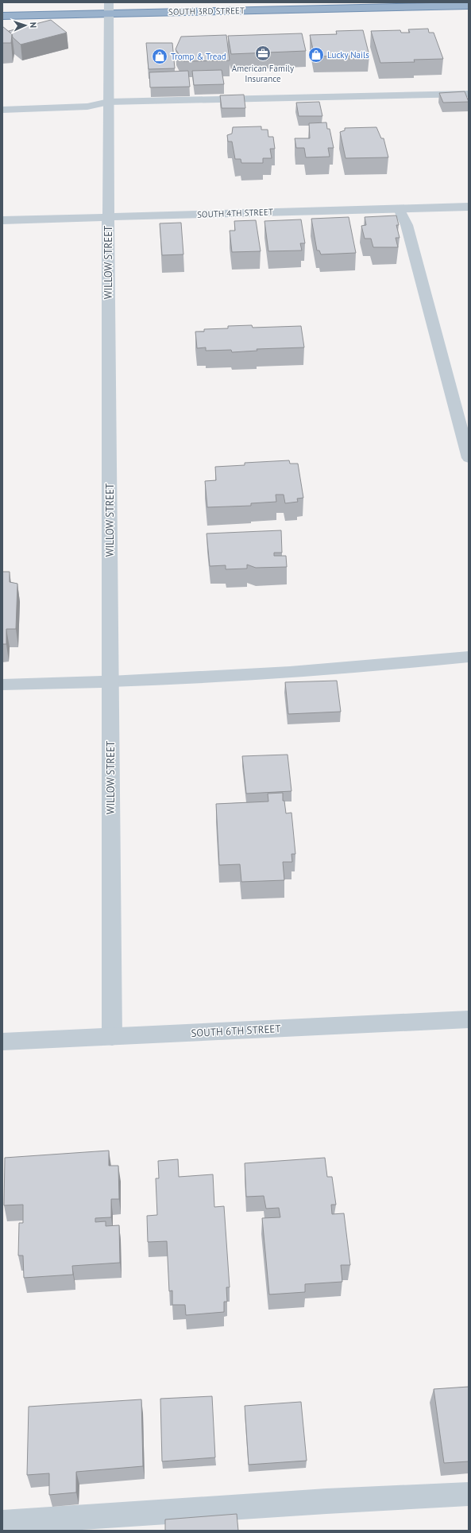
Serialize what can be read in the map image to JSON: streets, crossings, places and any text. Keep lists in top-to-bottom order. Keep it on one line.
{"streets":{"highway":["SOUTH 3RD STREET"],"street":["SOUTH 4TH STREET","WILLOW STREET","SOUTH 6TH STREET"]},"crossings":[["SOUTH 3RD STREET","WILLOW STREET"],["SOUTH 4TH STREET","WILLOW STREET"],["WILLOW STREET","SOUTH 6TH STREET"]],"places":{"office":["American Family Insurance"],"shop":["Lucky Nails","Tromp & Tread"]},"north":"right"}
